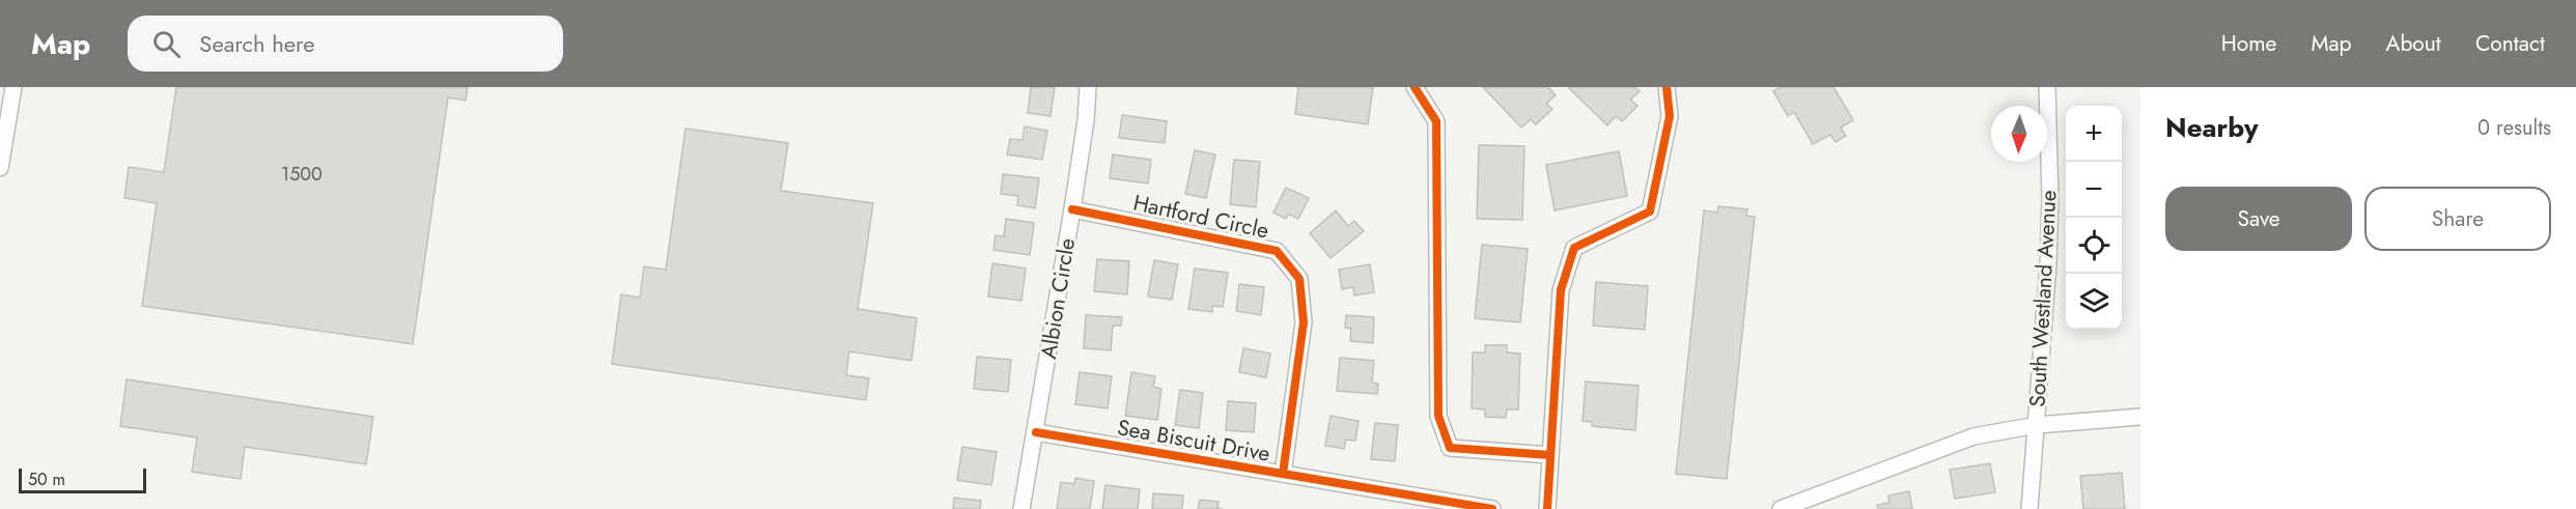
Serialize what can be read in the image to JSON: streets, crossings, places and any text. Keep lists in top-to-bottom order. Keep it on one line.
{"streets":{"street":["Hartford Circle","Albion Circle","South Westland Avenue","Sea Biscuit Drive"]},"crossings":[["Hartford Circle","Albion Circle"],["Hartford Circle","Sea Biscuit Drive"],["Albion Circle","Sea Biscuit Drive"]],"house_numbers":["1500"],"scale_bar":"50 m","north":"bottom","page":{"header":"Map","search":"Search here","nav":["Home","Map","About","Contact"],"heading":["Nearby","0 results"],"map_buttons":["+","−"],"buttons":["Save","Share"],"scale":"50 m"}}
